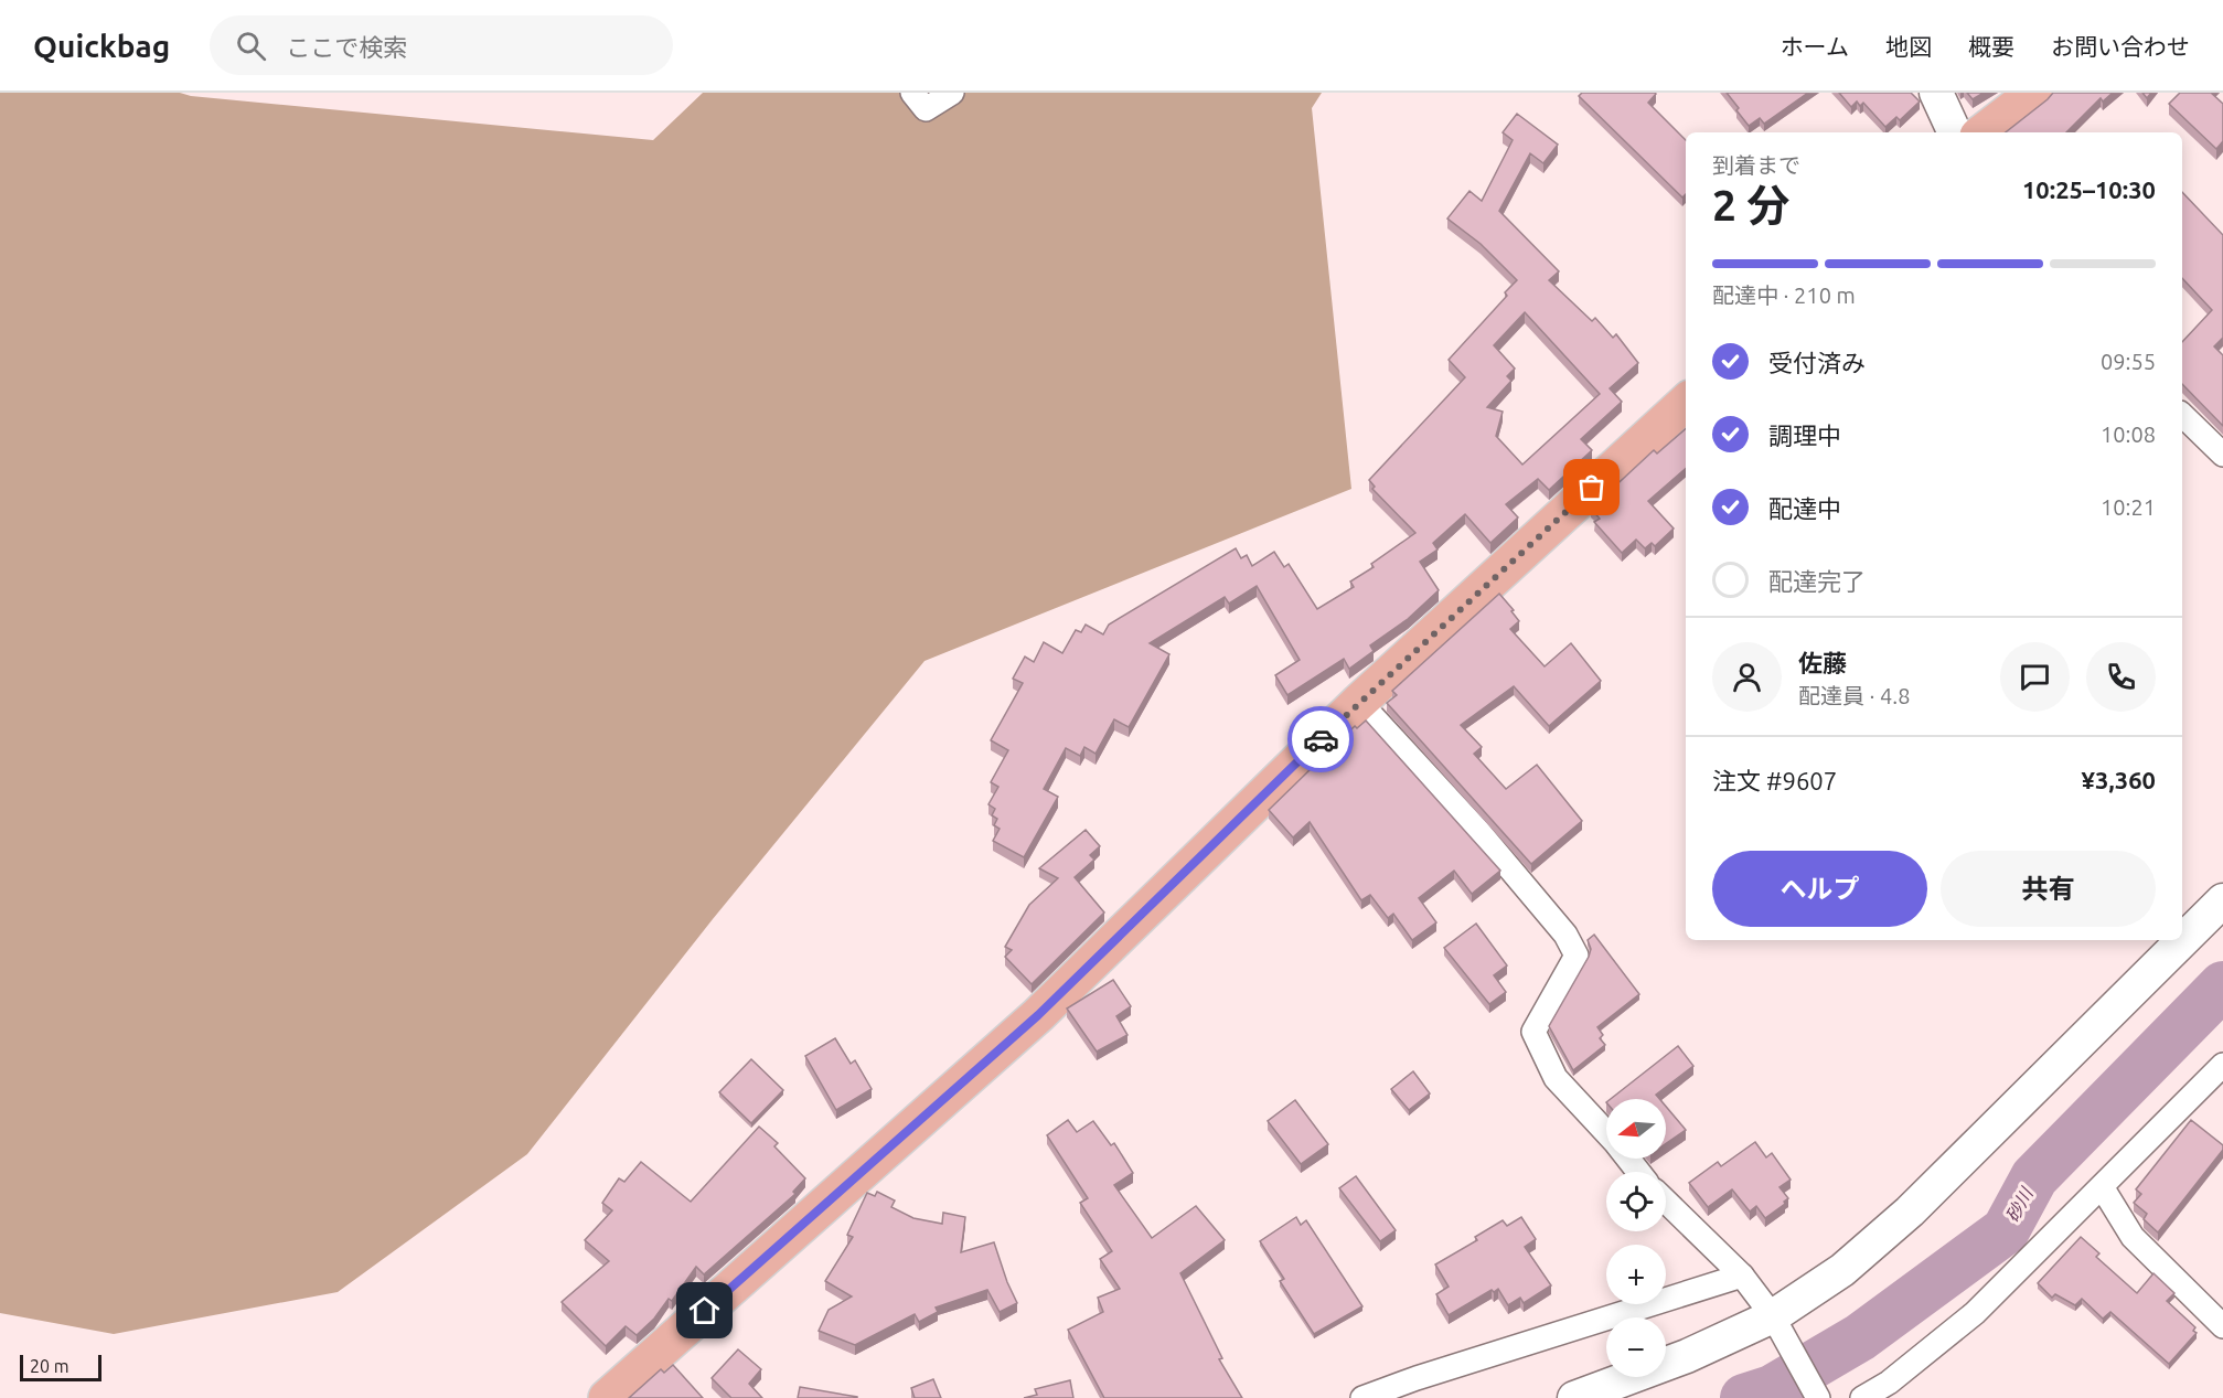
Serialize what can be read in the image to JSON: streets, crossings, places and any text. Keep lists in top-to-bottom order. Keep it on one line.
{"water":["砂川"],"scale_bar":"20 m","north":"left","page":{"header":"Quickbag","search":"ここで検索","nav":["ホーム","地図","概要","お問い合わせ"],"heading":["2 分","到着まで","10:25–10:30"],"panel":["佐藤","配達員 · 4.8","注文 #9607","¥3,360"],"bar":"配達中 · 210 m","list":[["受付済み","09:55"],["調理中","10:08"],["配達中","10:21"],"配達完了"],"buttons":["ヘルプ","共有"],"map_buttons":["+","−"],"scale":"20 m"}}
